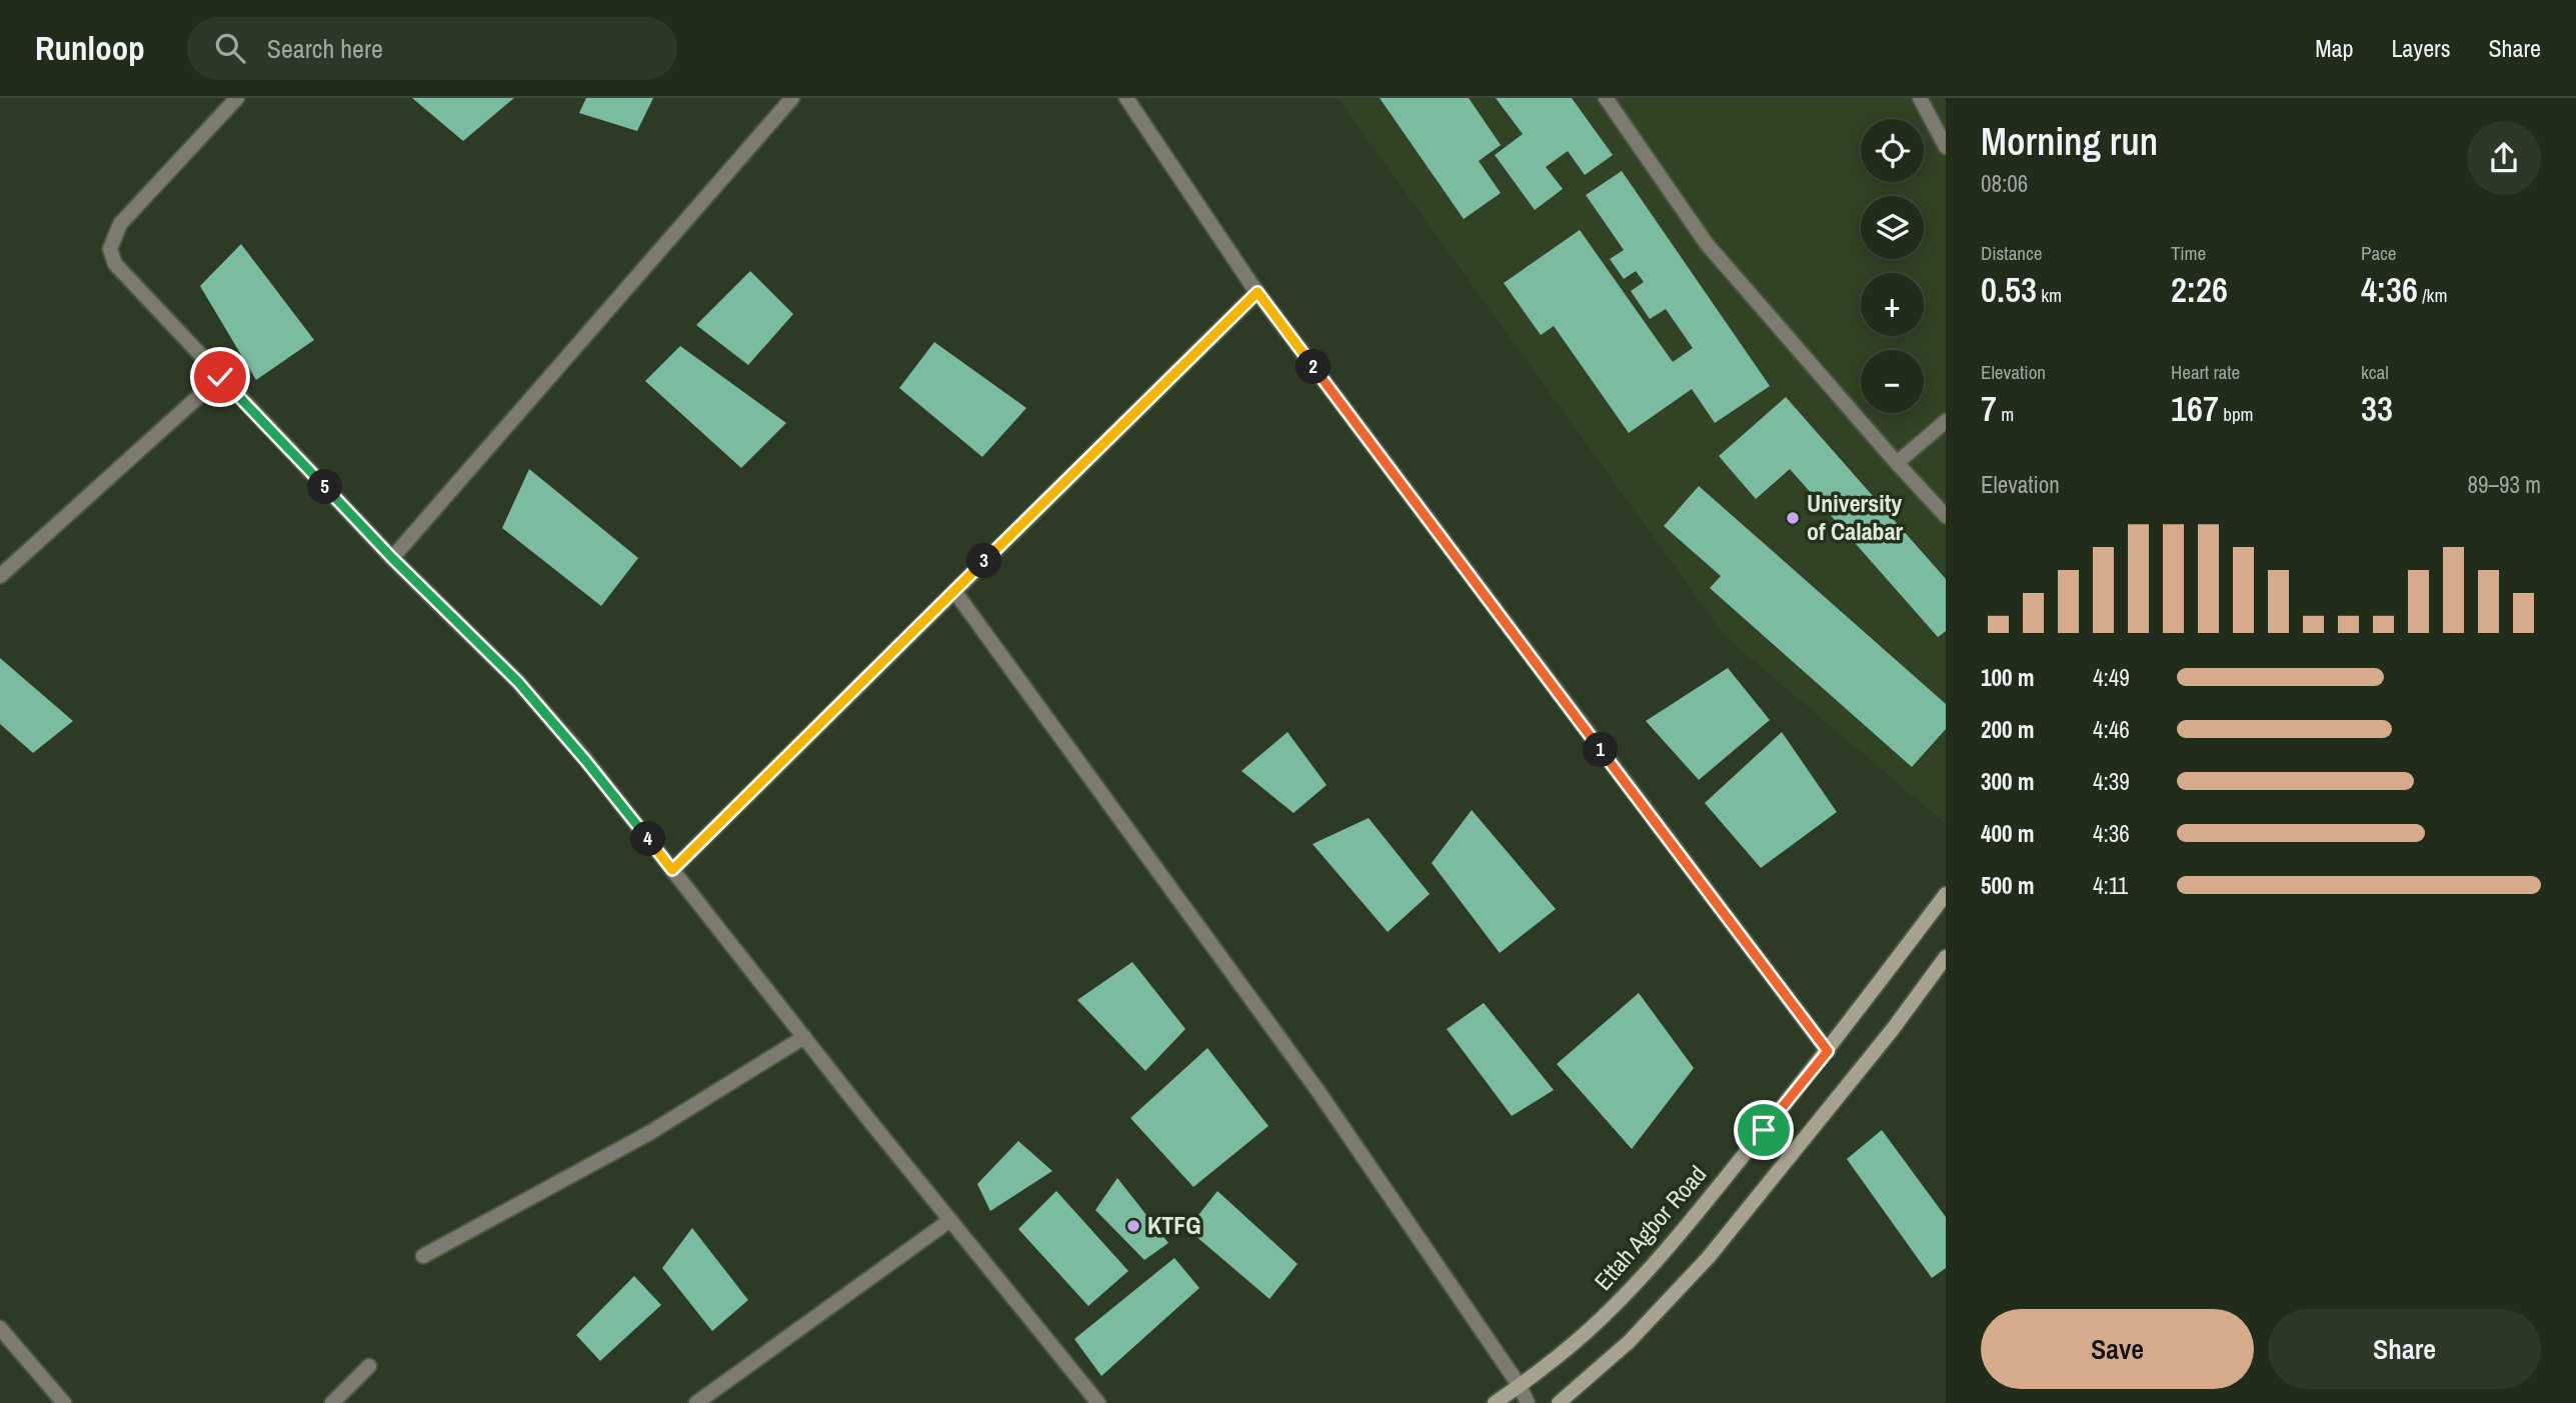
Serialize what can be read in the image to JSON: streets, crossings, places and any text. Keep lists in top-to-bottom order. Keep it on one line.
{"streets":{"main road":["Ettah Agbor Road"]},"places":["University of Calabar","KTFG"],"page":{"header":"Runloop","search":"Search here","nav":["Map","Layers","Share"],"heading":["Morning run","08:06"],"map_buttons":["+","−"],"stats":[["Distance","0.53 km"],["Time","2:26"],["Pace","4:36 /km"],["Elevation","7 m"],["Heart rate","167 bpm"],["kcal","33"]],"pins":["2","5","3","1","4"],"chart":["Elevation","89–93 m"],"list":[{"name":"100 m","note":"4:49"},{"name":"200 m","note":"4:46"},{"name":"300 m","note":"4:39"},{"name":"400 m","note":"4:36"},{"name":"500 m","note":"4:11"}],"buttons":["Save","Share"]}}
